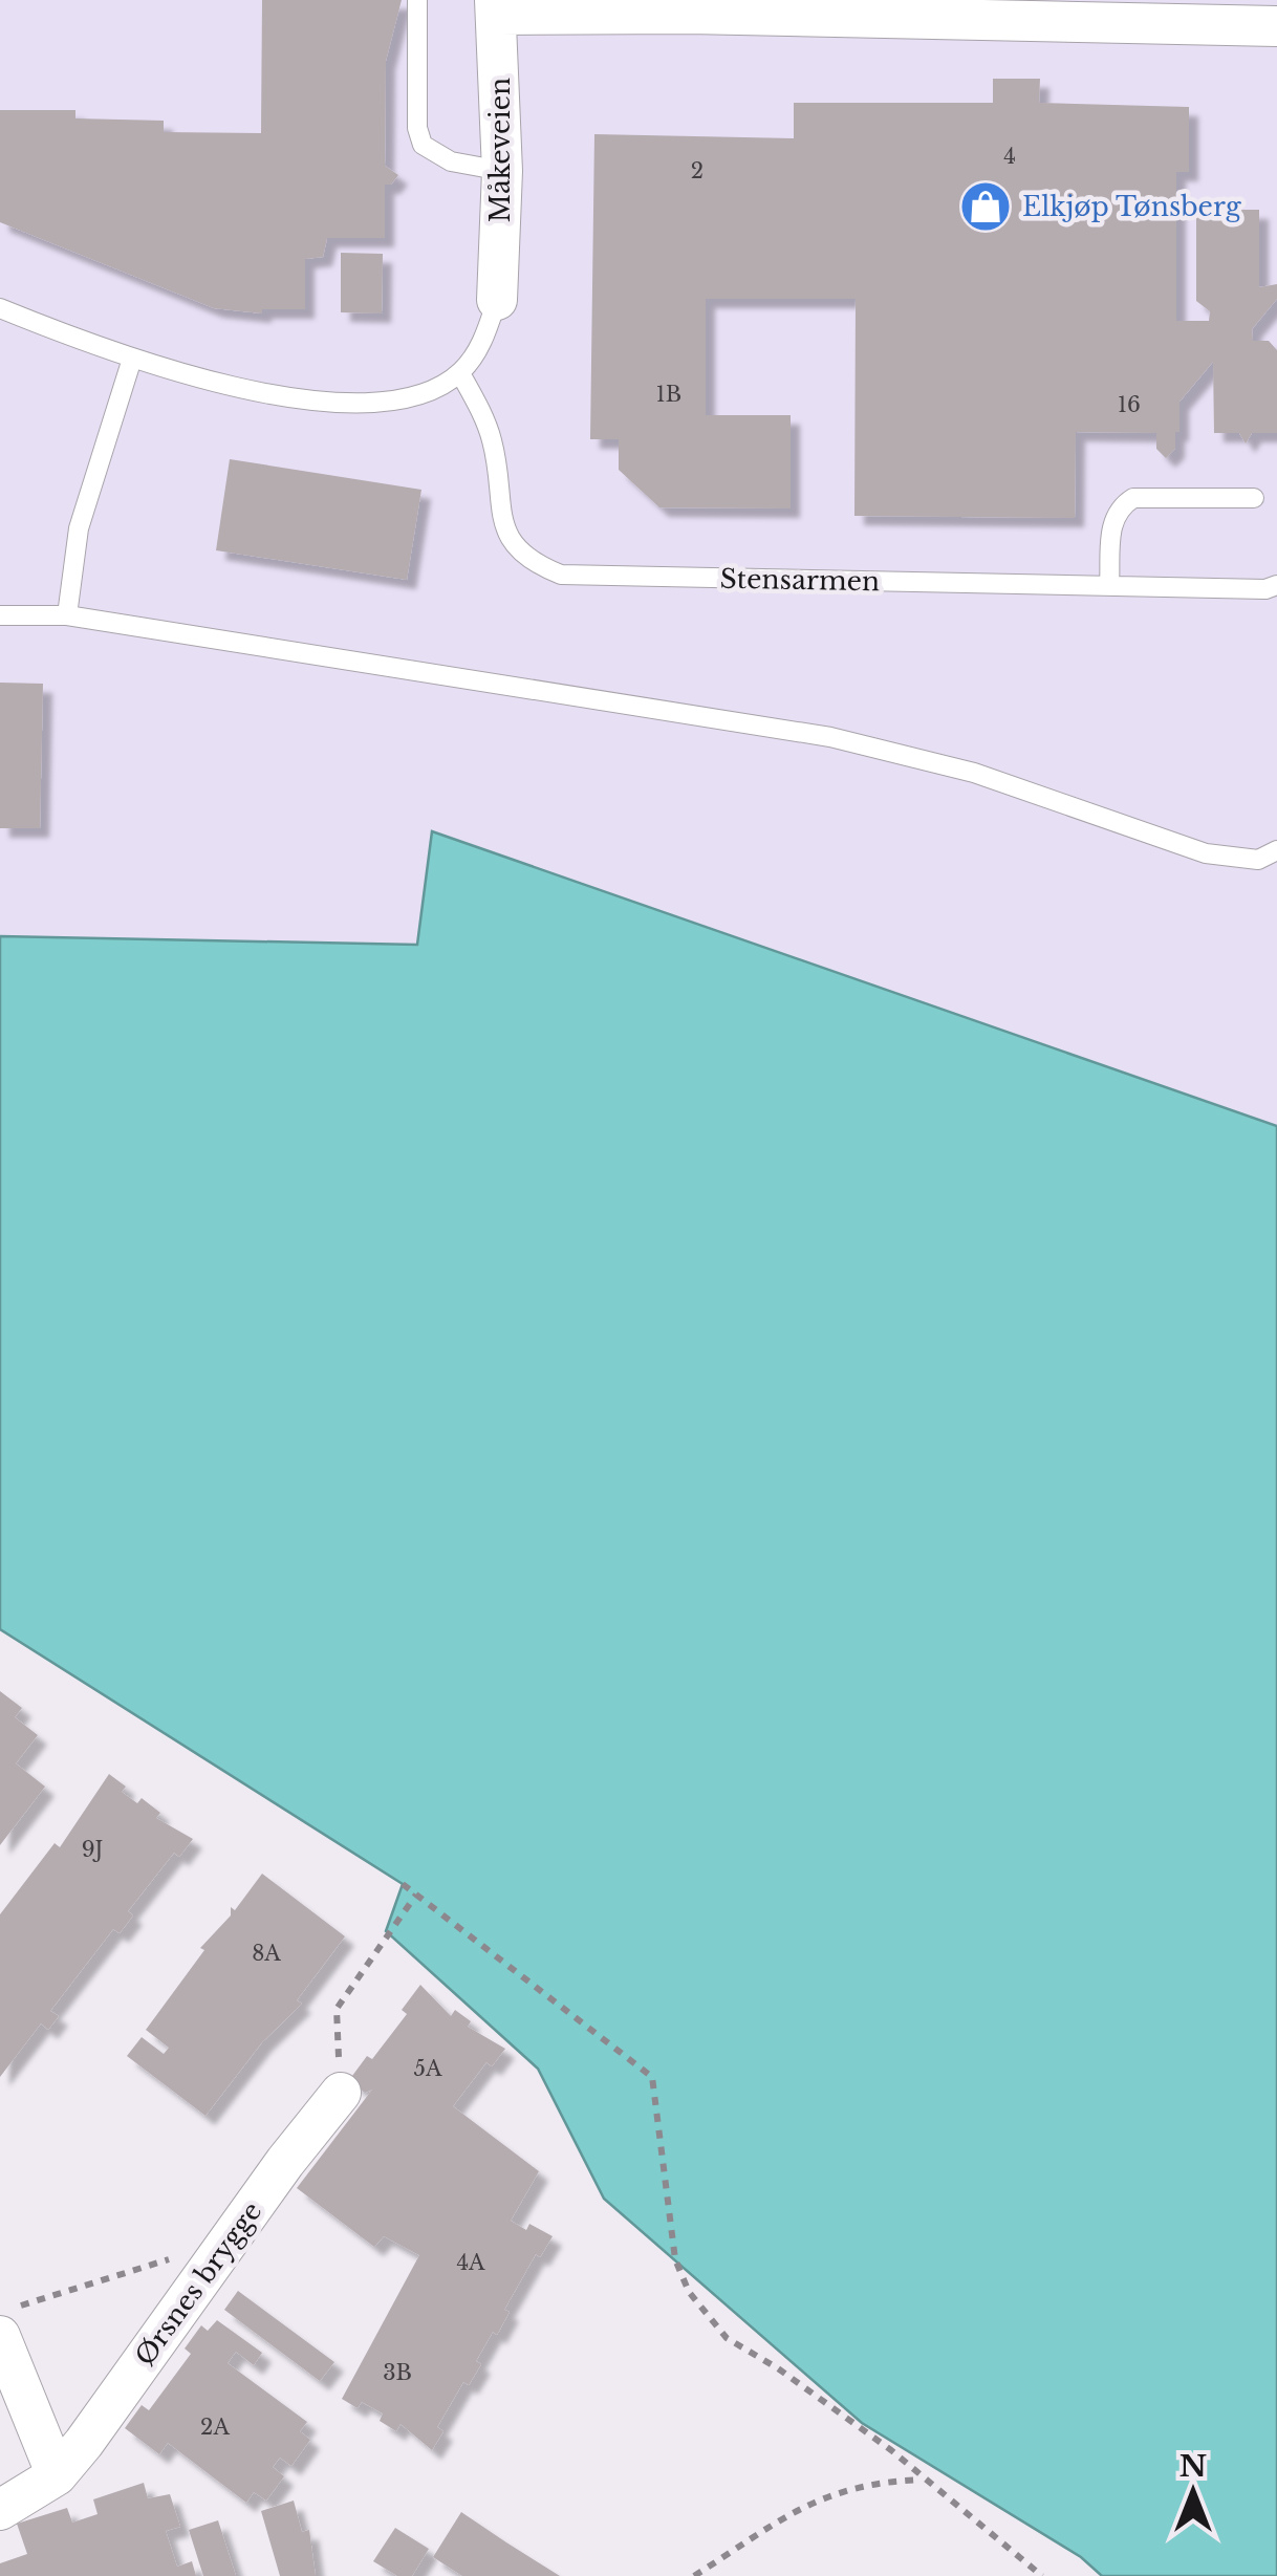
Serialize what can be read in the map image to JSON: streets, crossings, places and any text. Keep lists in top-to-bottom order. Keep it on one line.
{"streets":{"street":["Måkeveien","Ørsnes brygge"],"lane":["Stensarmen"]},"places":{"shop":["Elkjøp Tønsberg"]},"house_numbers":["4","2","1B","16","9J","8A","5A","4A","3B","2A"],"north":"top"}
